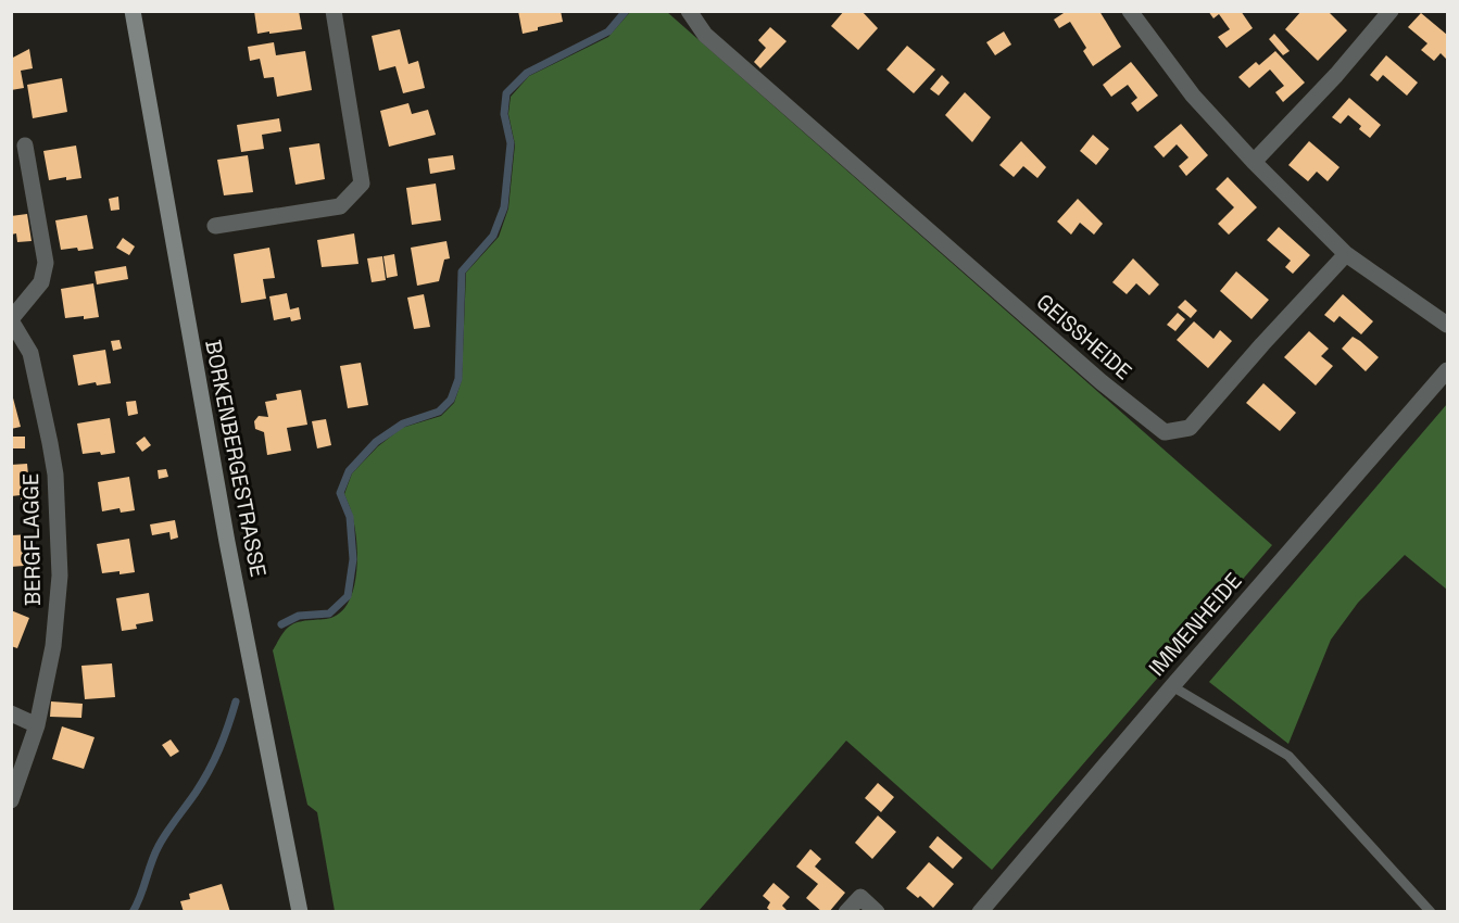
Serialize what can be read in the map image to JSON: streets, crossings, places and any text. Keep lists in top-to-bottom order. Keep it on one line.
{"streets":{"street":["GEISSHEIDE","BORKENBERGESTRASSE","BERGFLAGGE","IMMENHEIDE"]}}
